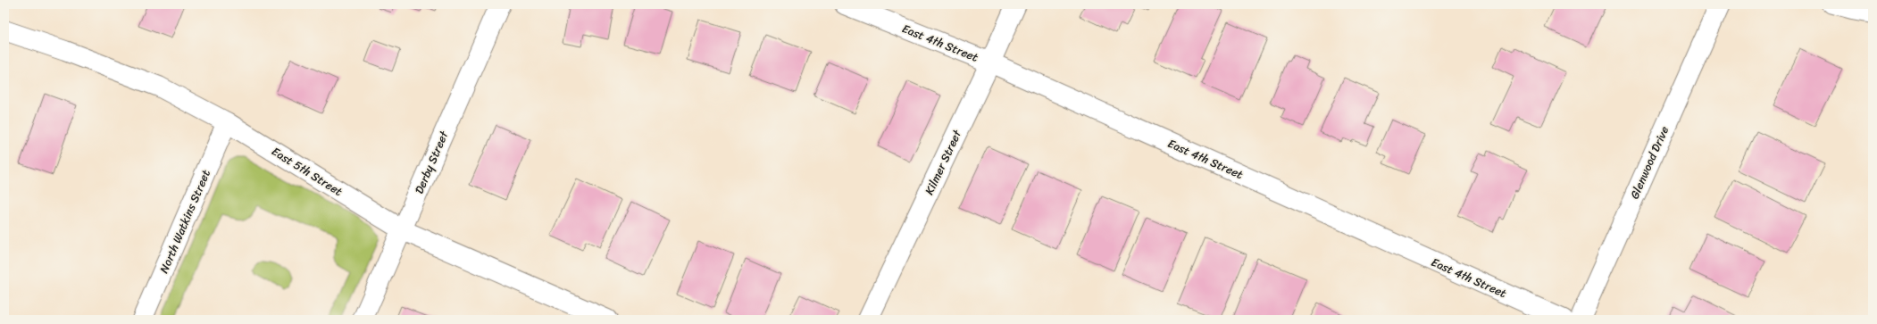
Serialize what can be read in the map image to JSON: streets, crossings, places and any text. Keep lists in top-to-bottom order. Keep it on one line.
{"streets":{"street":["East 4th Street","Derby Street","Kilmer Street","Glenwood Drive","East 5th Street","North Watkins Street"]},"crossings":[["East 4th Street","Kilmer Street"],["Derby Street","East 5th Street"],["East 5th Street","North Watkins Street"]]}
